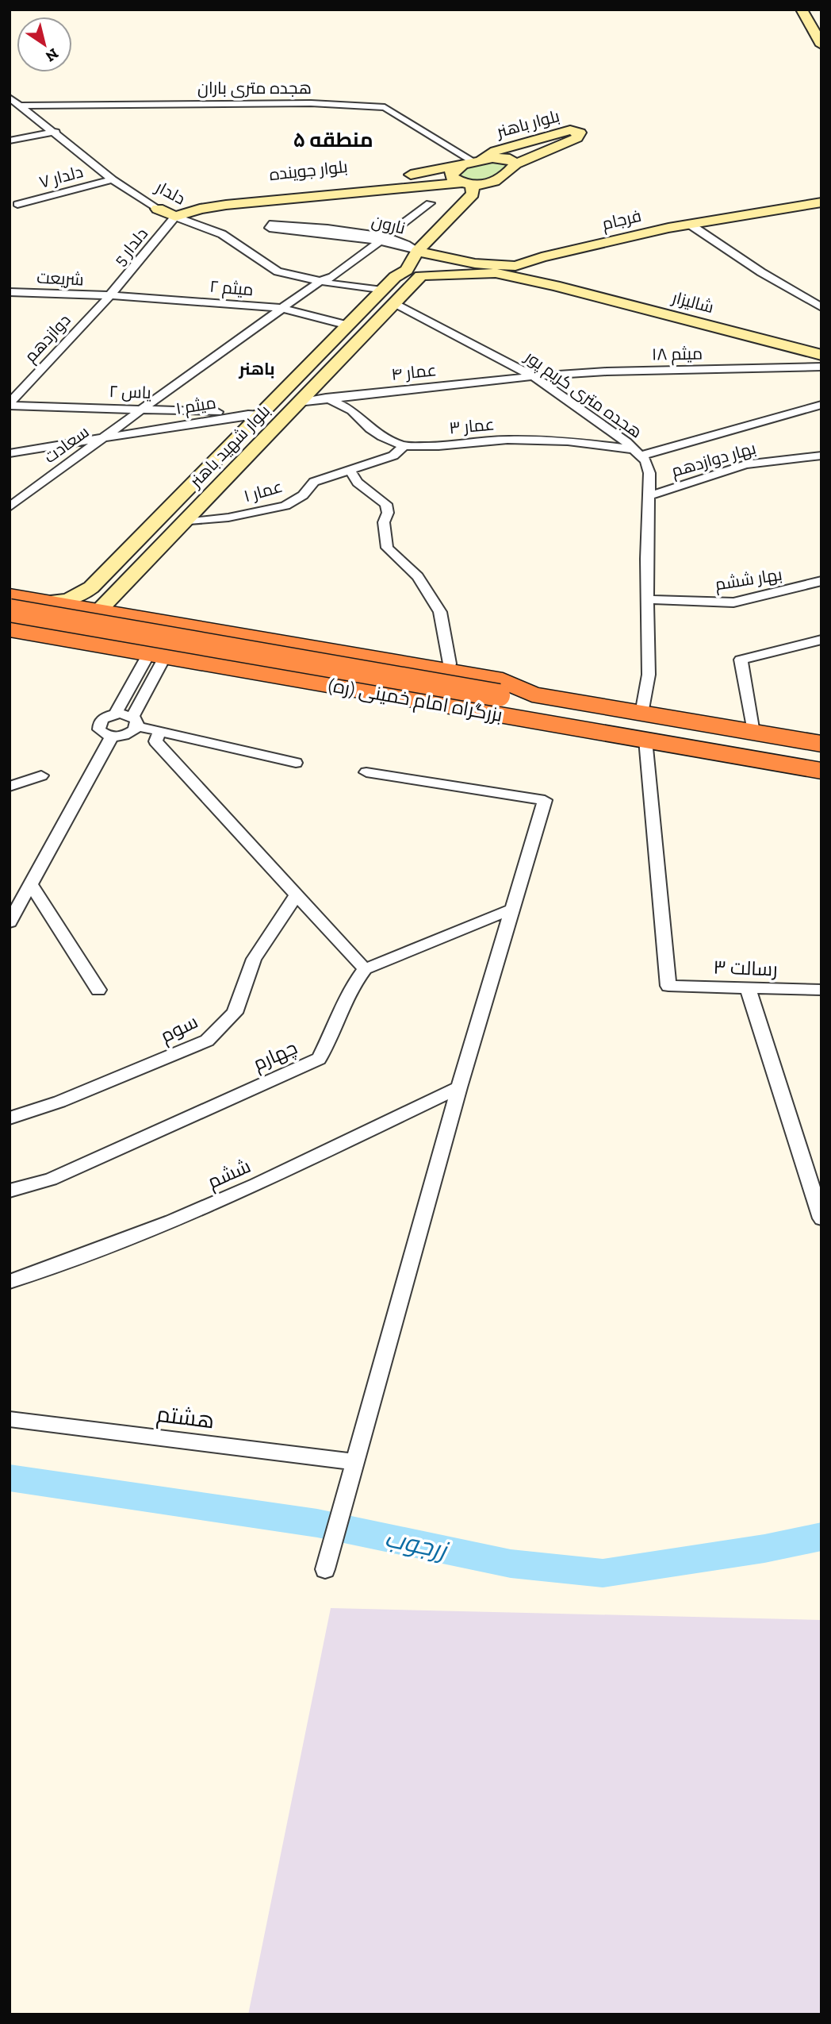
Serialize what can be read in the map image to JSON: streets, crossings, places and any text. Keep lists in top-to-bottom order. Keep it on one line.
{"streets":{"highway":["بزرگراه امام خمینی (ره)"],"street":["هجده متری باران","بلوار باهنر","بلوار جوینده","دلدار ۷","دلدار","فرجام","نارون","دلدار 5","شریعت","میثم ۲","شالیزار","دوازدهم","میثم ۱۸","عمار ۴","یاس ۲","هجده متری کریم پور","میثم ۱","عمار ۳","سعادت","بلوار شهید باهنر","بهار دوازدهم","عمار ۱","بهار ششم","رسالت ۳","سوم","چهارم","ششم","هشتم"]},"crossings":[["هجده متری باران","بلوار باهنر"],["هجده متری باران","بلوار جوینده"],["هجده متری باران","دلدار"],["بلوار باهنر","بلوار جوینده"],["بلوار جوینده","دلدار"],["بلوار جوینده","دلدار 5"],["دلدار ۷","دلدار"],["دلدار","دلدار 5"],["دلدار","سعادت"],["دلدار","بلوار شهید باهنر"],["فرجام","شالیزار"],["فرجام","بلوار شهید باهنر"],["نارون","سعادت"],["دلدار 5","شریعت"],["دلدار 5","میثم ۲"],["دلدار 5","دوازدهم"],["شریعت","میثم ۲"],["شریعت","دوازدهم"],["میثم ۲","دوازدهم"],["میثم ۲","سعادت"],["میثم ۲","بلوار شهید باهنر"],["شالیزار","بلوار شهید باهنر"],["دوازدهم","یاس ۲"],["میثم ۱۸","عمار ۴"],["میثم ۱۸","هجده متری کریم پور"],["عمار ۴","هجده متری کریم پور"],["عمار ۴","عمار ۳"],["عمار ۴","بلوار شهید باهنر"],["یاس ۲","میثم ۱"],["یاس ۲","سعادت"],["یاس ۲","بلوار شهید باهنر"],["هجده متری کریم پور","عمار ۳"],["هجده متری کریم پور","بلوار شهید باهنر"],["هجده متری کریم پور","بهار دوازدهم"],["هجده متری کریم پور","بهار ششم"],["هجده متری کریم پور","بزرگراه امام خمینی (ره)"],["میثم ۱","سعادت"],["میثم ۱","بلوار شهید باهنر"],["عمار ۳","عمار ۱"],["بلوار شهید باهنر","عمار ۱"],["بلوار شهید باهنر","بزرگراه امام خمینی (ره)"],["بزرگراه امام خمینی (ره)","رسالت ۳"]],"districts":["منطقه ۵","باهنر"],"water":["زرجوب"],"north":"bottom right"}
